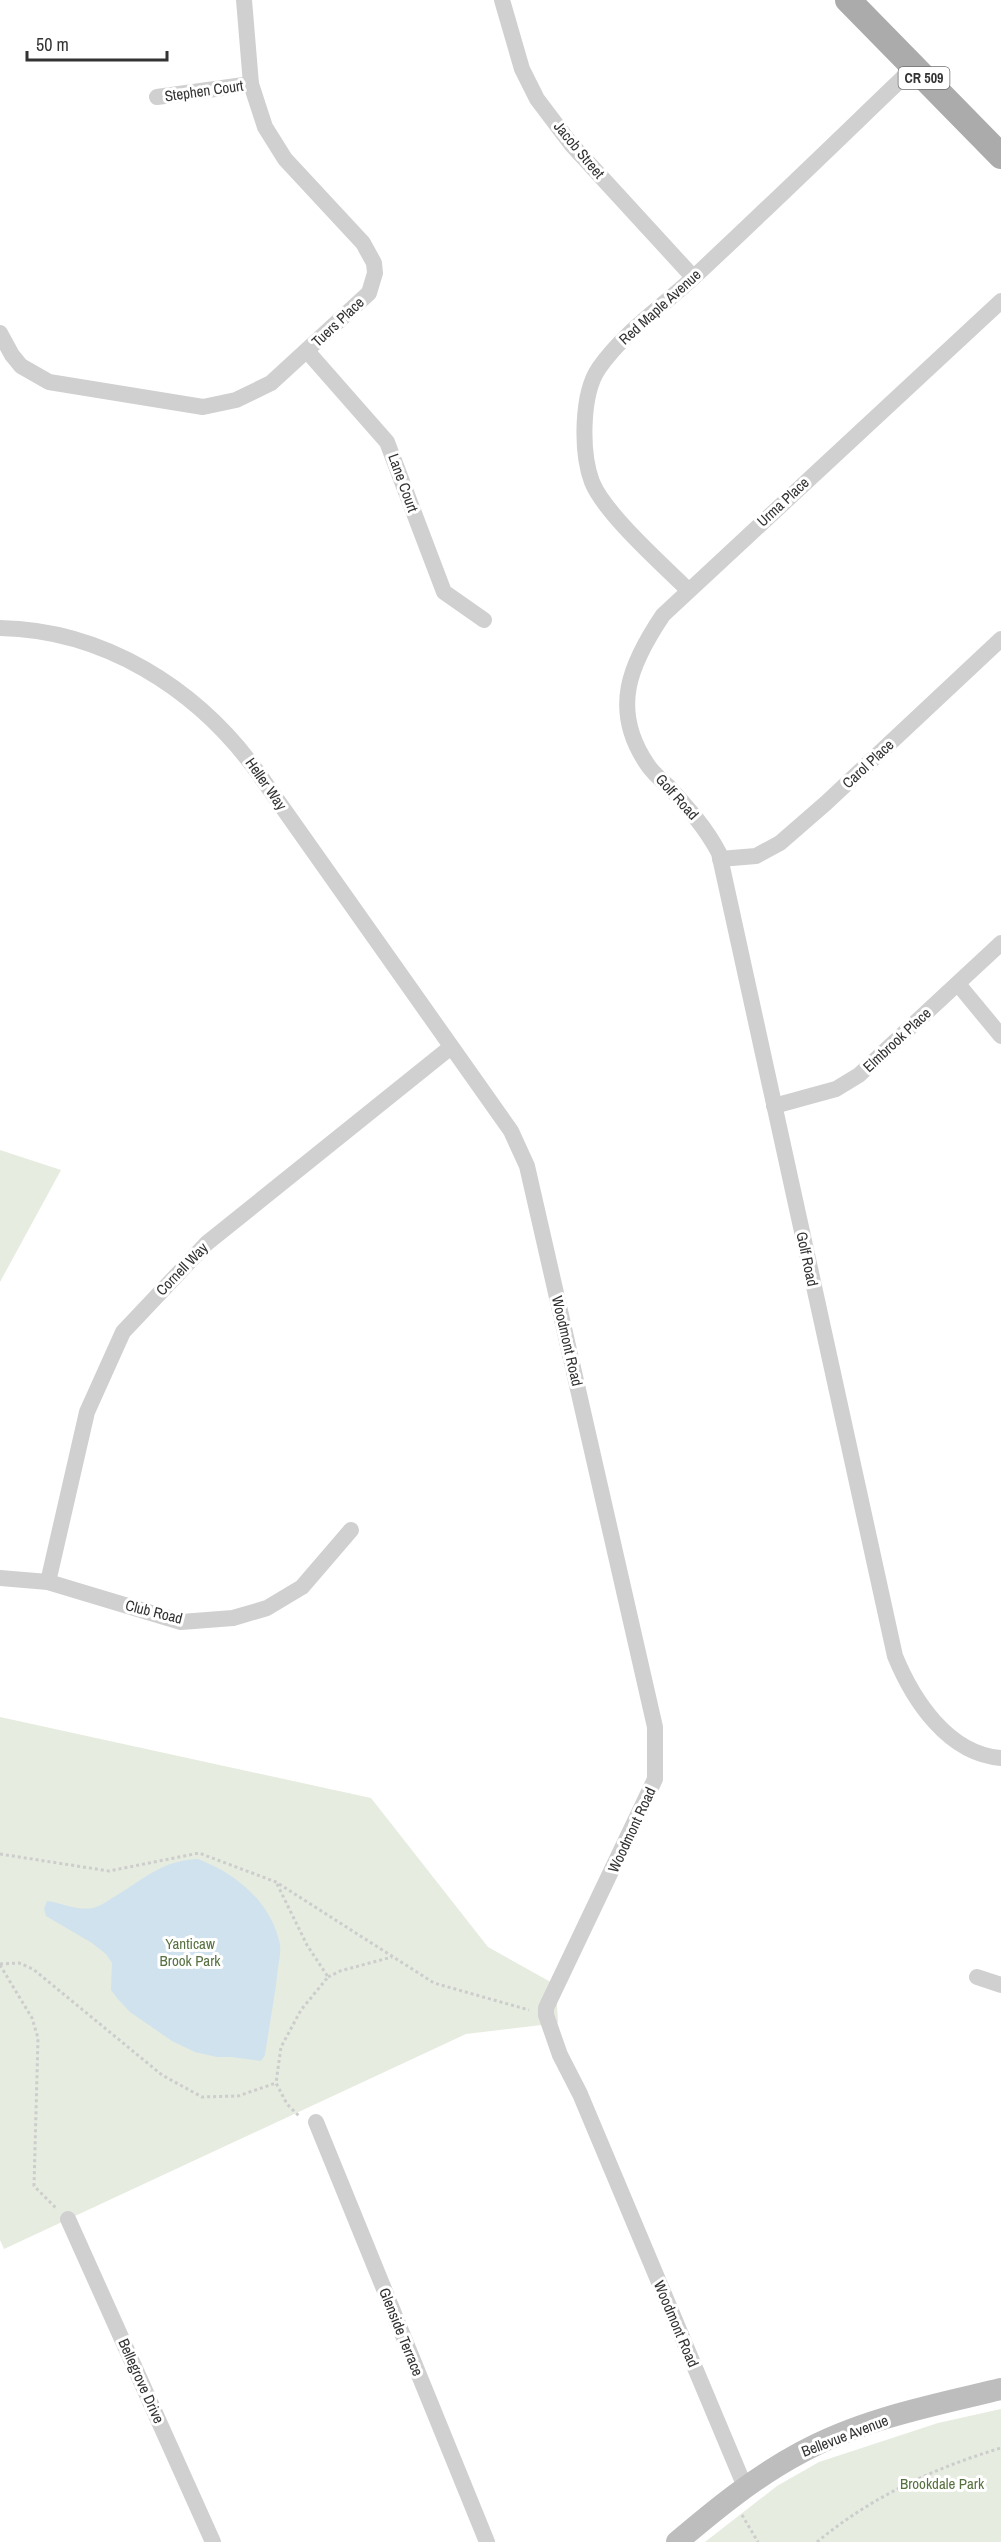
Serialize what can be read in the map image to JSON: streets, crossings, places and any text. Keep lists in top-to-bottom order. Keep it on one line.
{"streets":{"main road":["CR 509"],"street":["Stephen Court","Jacob Street","Red Maple Avenue","Tuers Place","Lane Court","Urma Place","Carol Place","Heller Way","Golf Road","Elmbrook Place","Cornell Way","Woodmont Road","Club Road","Glenside Terrace","Bellegrove Drive","Bellevue Avenue"]},"crossings":[["CR 509","Red Maple Avenue"],["Stephen Court","Tuers Place"],["Jacob Street","Red Maple Avenue"],["Red Maple Avenue","Urma Place"],["Tuers Place","Lane Court"],["Urma Place","Golf Road"],["Carol Place","Golf Road"],["Heller Way","Cornell Way"],["Heller Way","Woodmont Road"],["Golf Road","Elmbrook Place"],["Cornell Way","Woodmont Road"],["Cornell Way","Club Road"],["Woodmont Road","Bellevue Avenue"]],"parks":["Yanticaw Brook Park","Brookdale Park"],"scale_bar":"50 m"}
